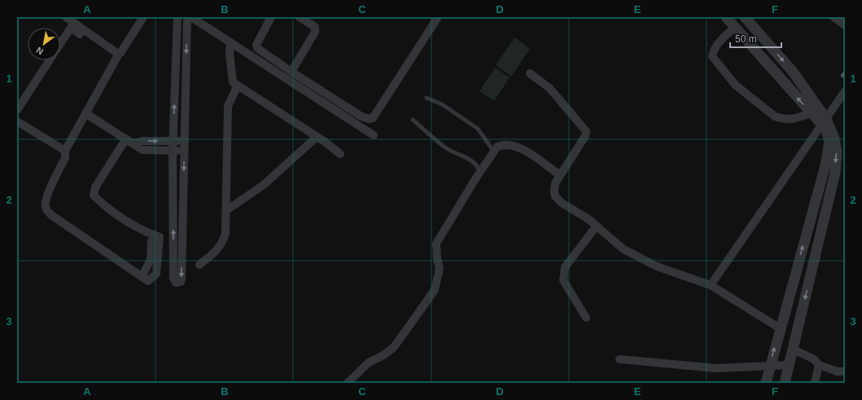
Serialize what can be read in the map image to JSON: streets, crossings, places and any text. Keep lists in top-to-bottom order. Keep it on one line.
{"scale_bar":"50 m","north":"bottom left","grid":{"columns":["A","B","C","D","E","F"],"rows":["1","2","3"]}}
